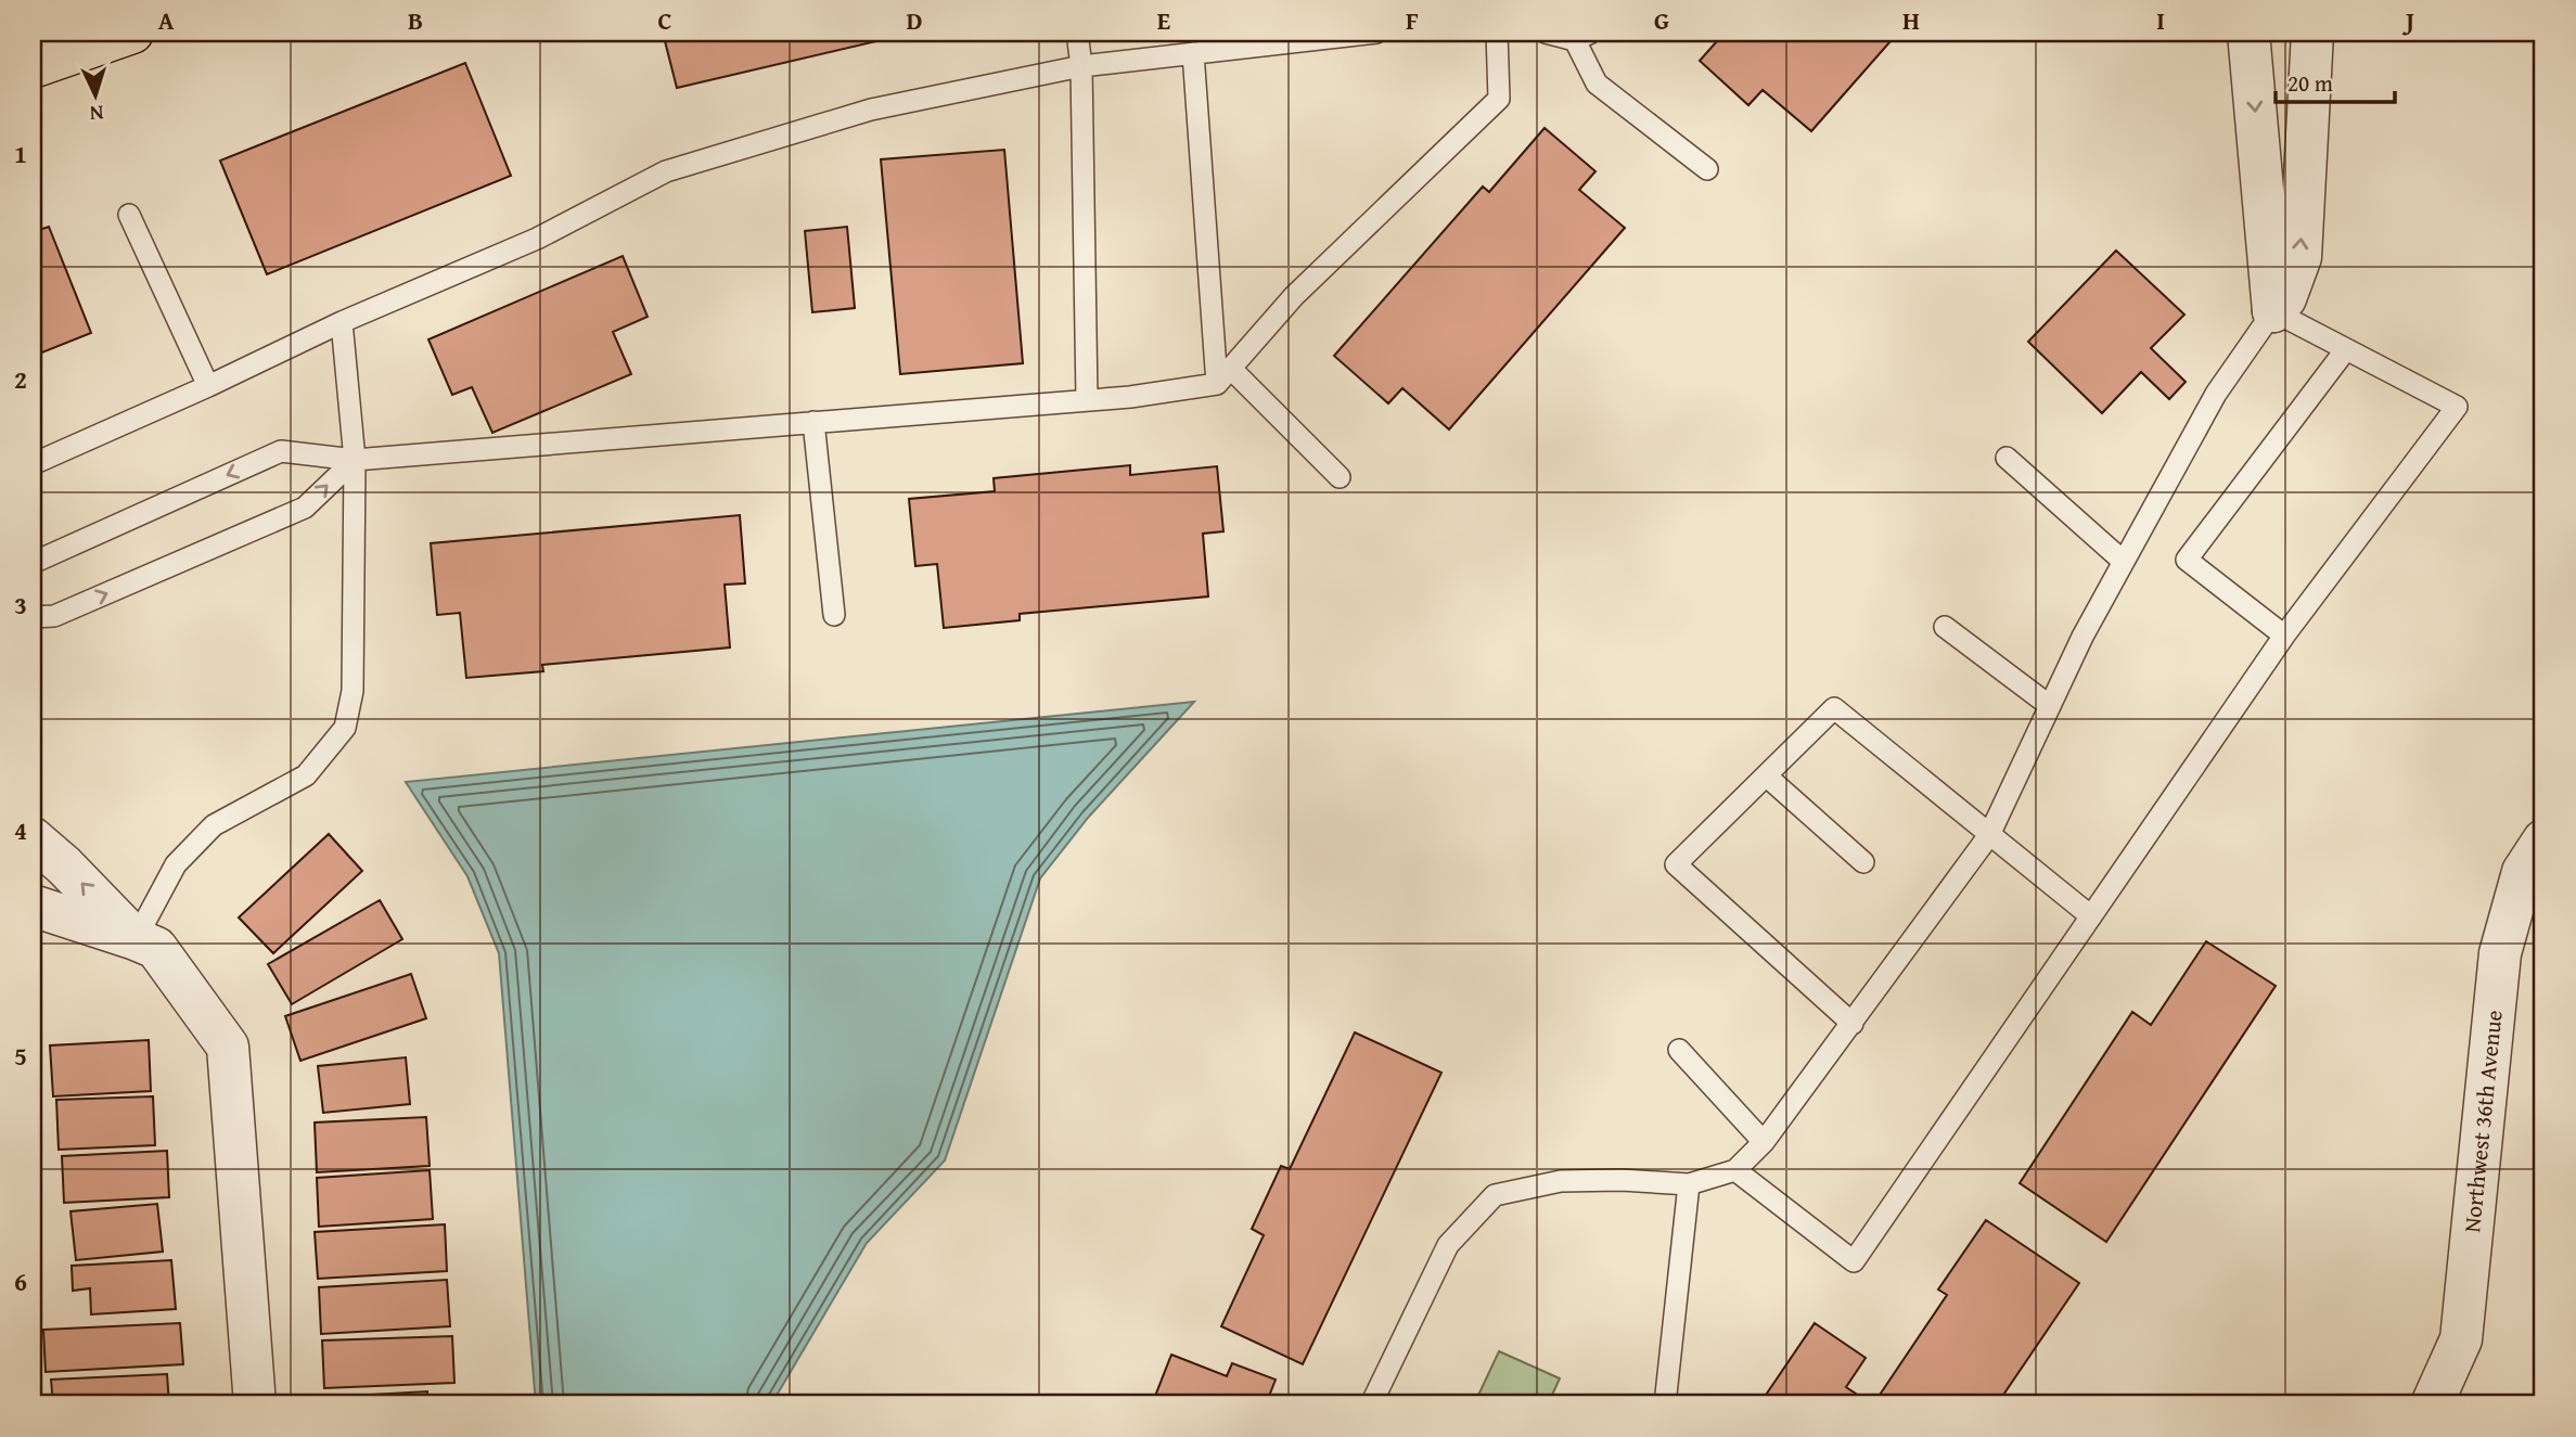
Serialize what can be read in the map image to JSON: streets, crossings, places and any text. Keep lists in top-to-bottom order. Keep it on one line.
{"streets":{"street":["Northwest 36th Avenue"]},"scale_bar":"20 m","north":"bottom","grid":{"columns":["A","B","C","D","E","F","G","H","I","J"],"rows":["1","2","3","4","5","6"]}}
